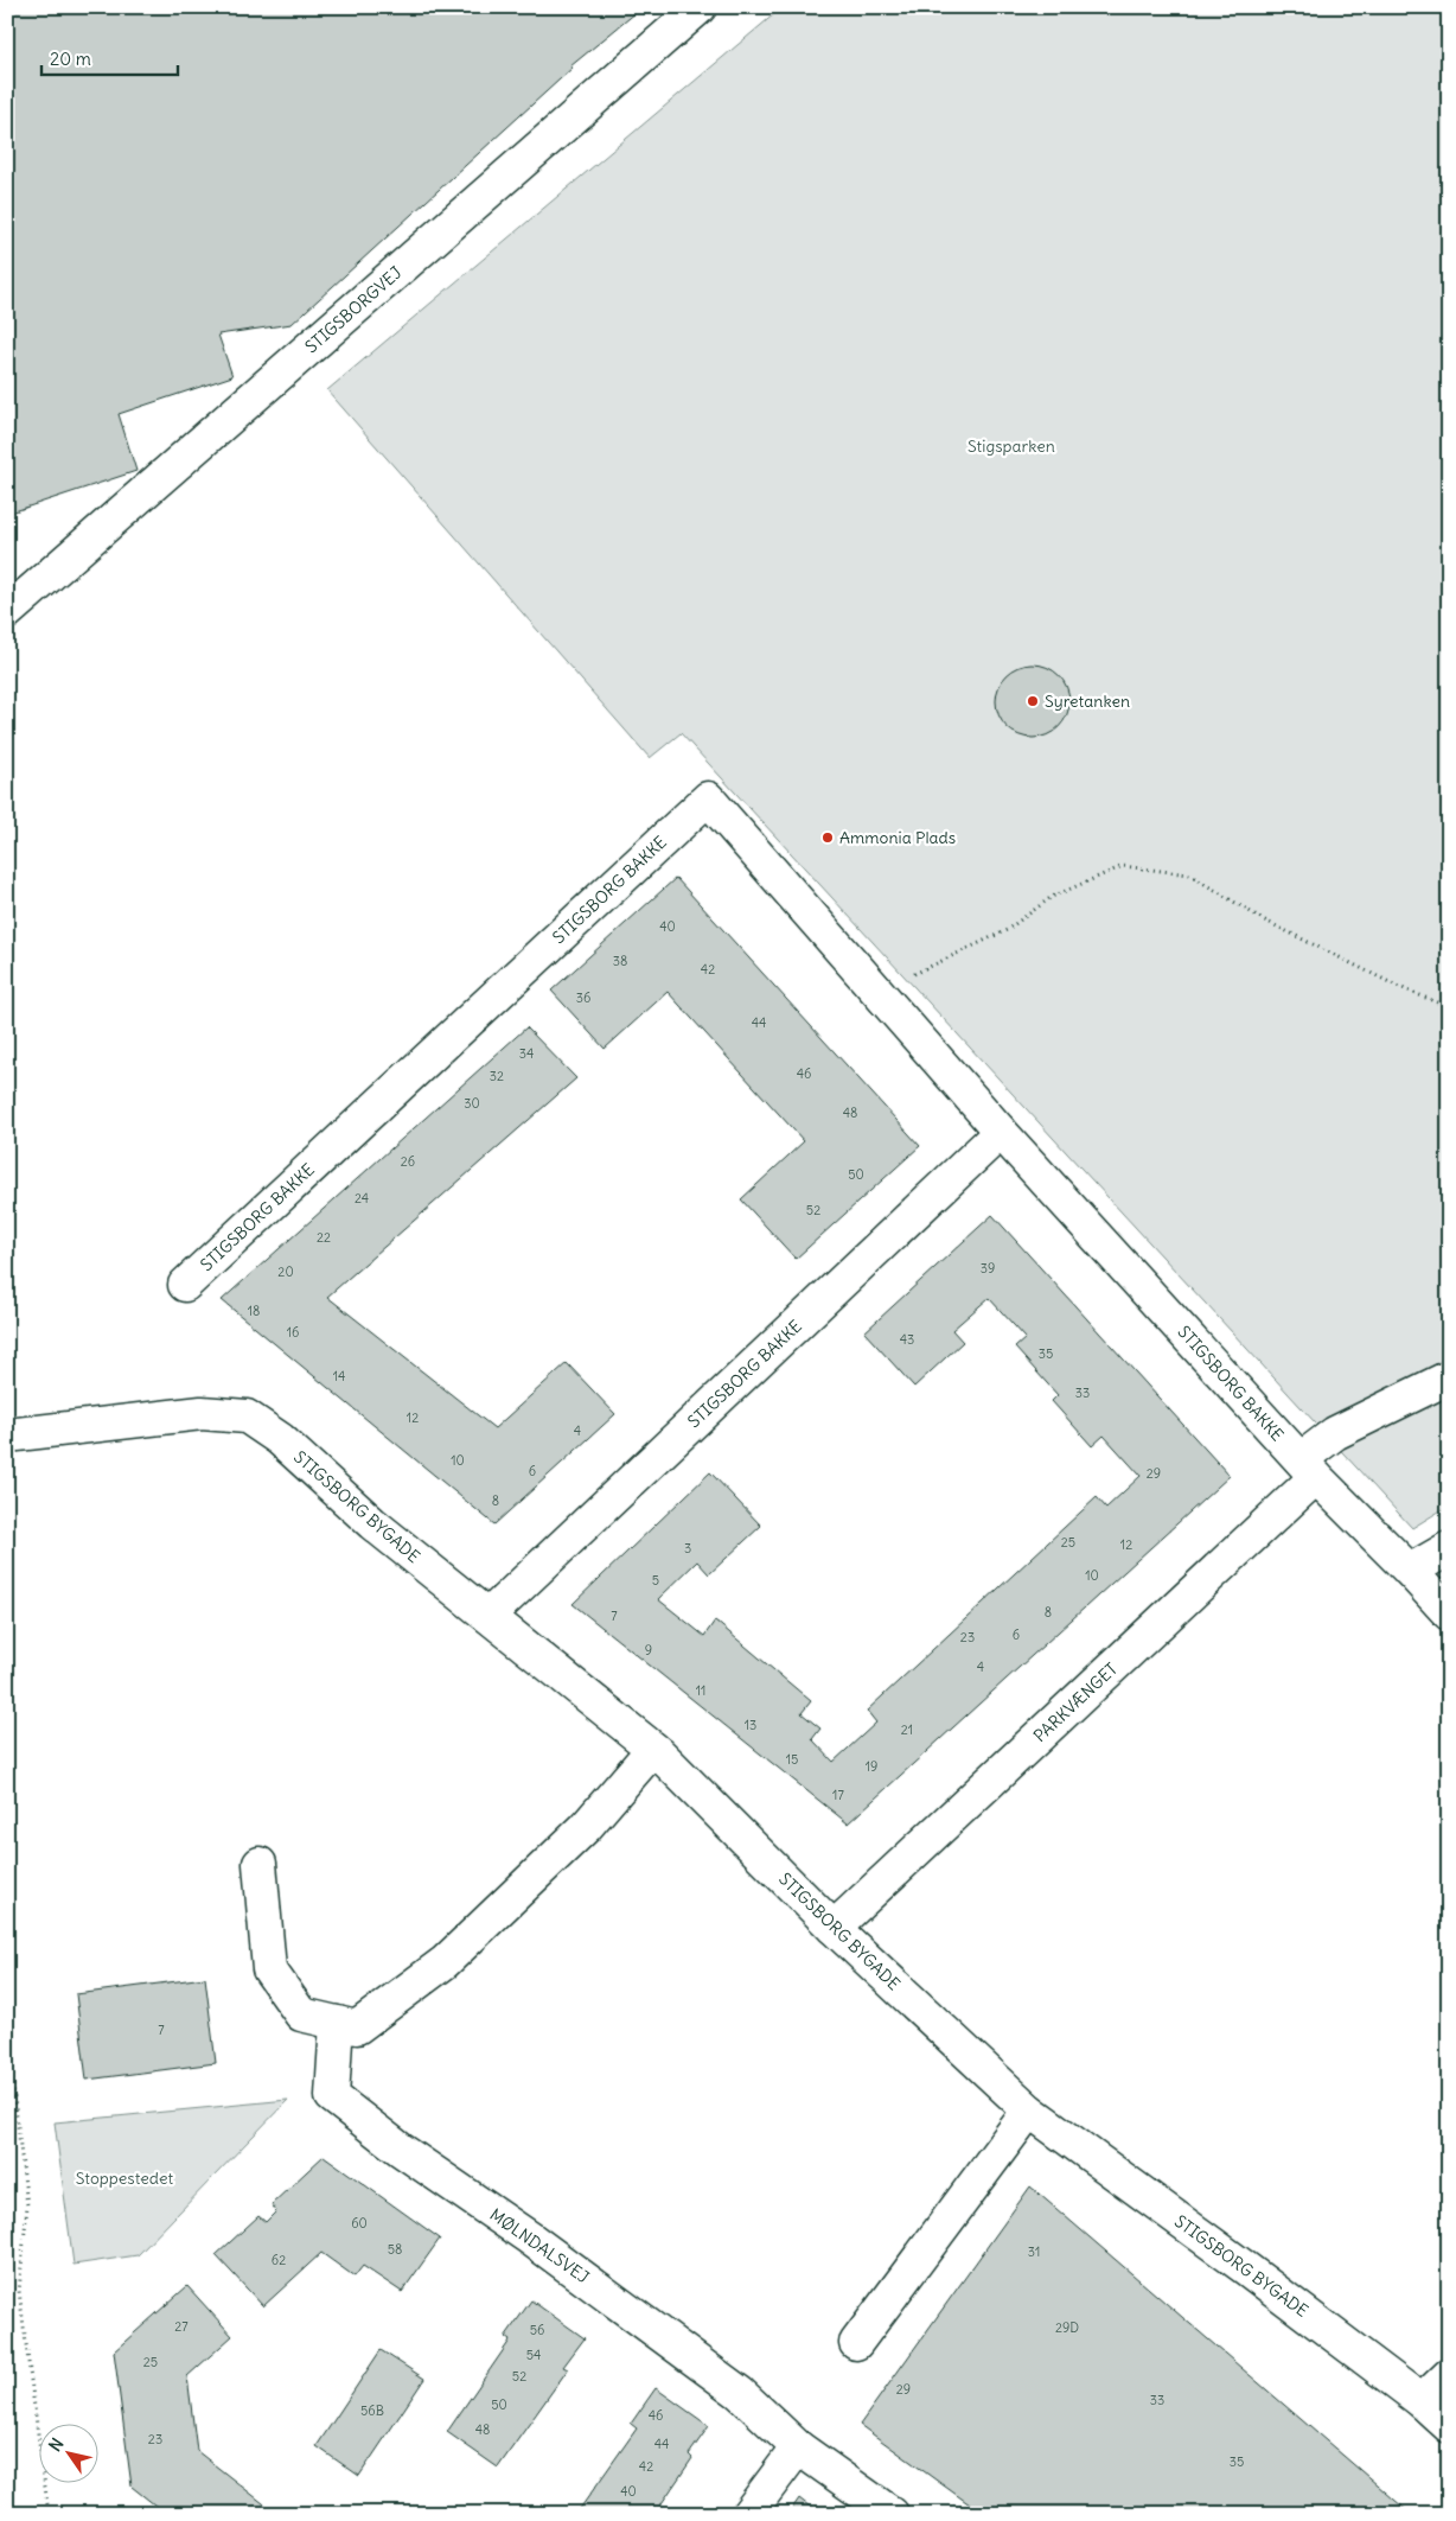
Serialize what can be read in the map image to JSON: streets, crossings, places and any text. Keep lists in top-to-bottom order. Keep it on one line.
{"streets":{"street":["STIGSBORGVEJ","STIGSBORG BAKKE","STIGSBORG BYGADE","PARKVÆNGET","MØLNDALSVEJ"]},"crossings":[["STIGSBORG BAKKE","STIGSBORG BYGADE"],["STIGSBORG BAKKE","PARKVÆNGET"],["STIGSBORG BYGADE","PARKVÆNGET"]],"parks":["Stigsparken","Stoppestedet"],"places":["Syretanken","Ammonia Plads"],"house_numbers":["40","38","42","36","44","34","46","32","30","48","26","50","24","52","22","39","20","18","16","43","35","14","33","12","4","10","6","29","8","25","12","3","10","5","8","7","6","23","9","4","11","13","21","15","19","17","7","60","58","31","62","27","29D","56","54","25","52","29","33","50","56B","46","48","23","44","35","42","40"],"scale_bar":"20 m","north":"top left"}
